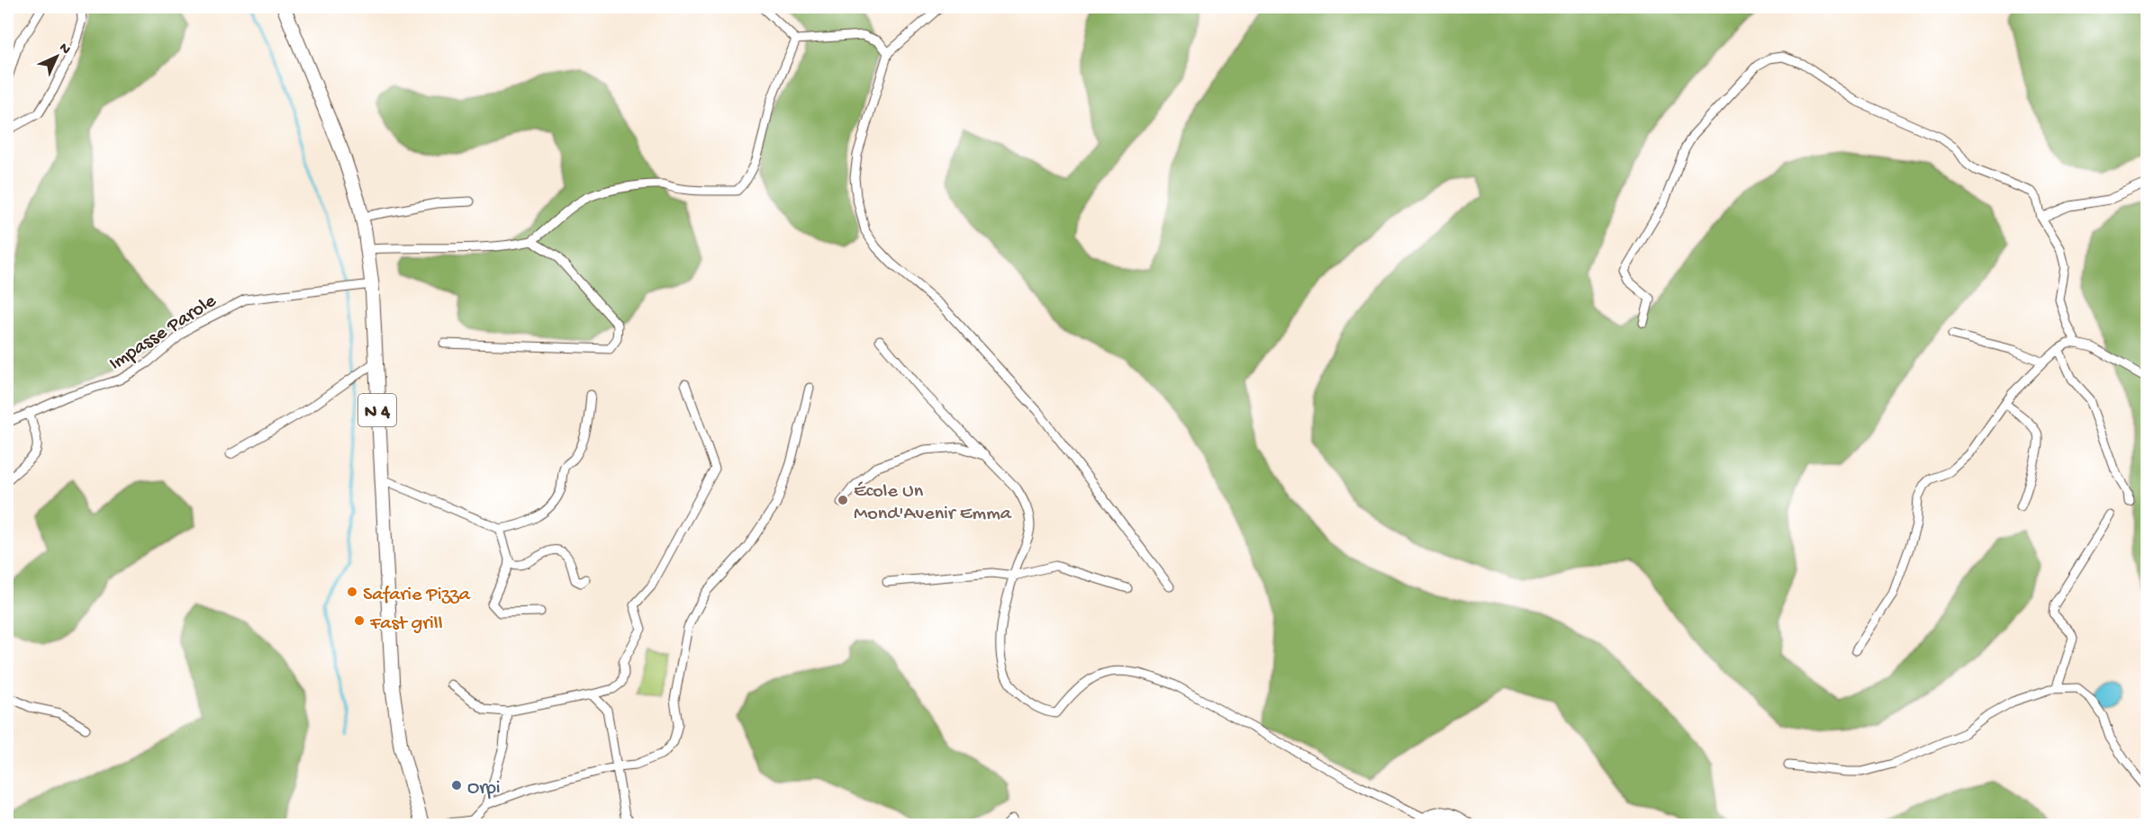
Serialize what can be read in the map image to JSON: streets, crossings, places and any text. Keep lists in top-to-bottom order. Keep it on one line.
{"streets":{"main road":["N 4"],"street":["Impasse Parole"]},"crossings":[["Impasse Parole","N 4"]],"places":["École Un Mond'Avenir Emma","Safarie Pizza","Fast grill","Orpi"],"north":"top right"}
